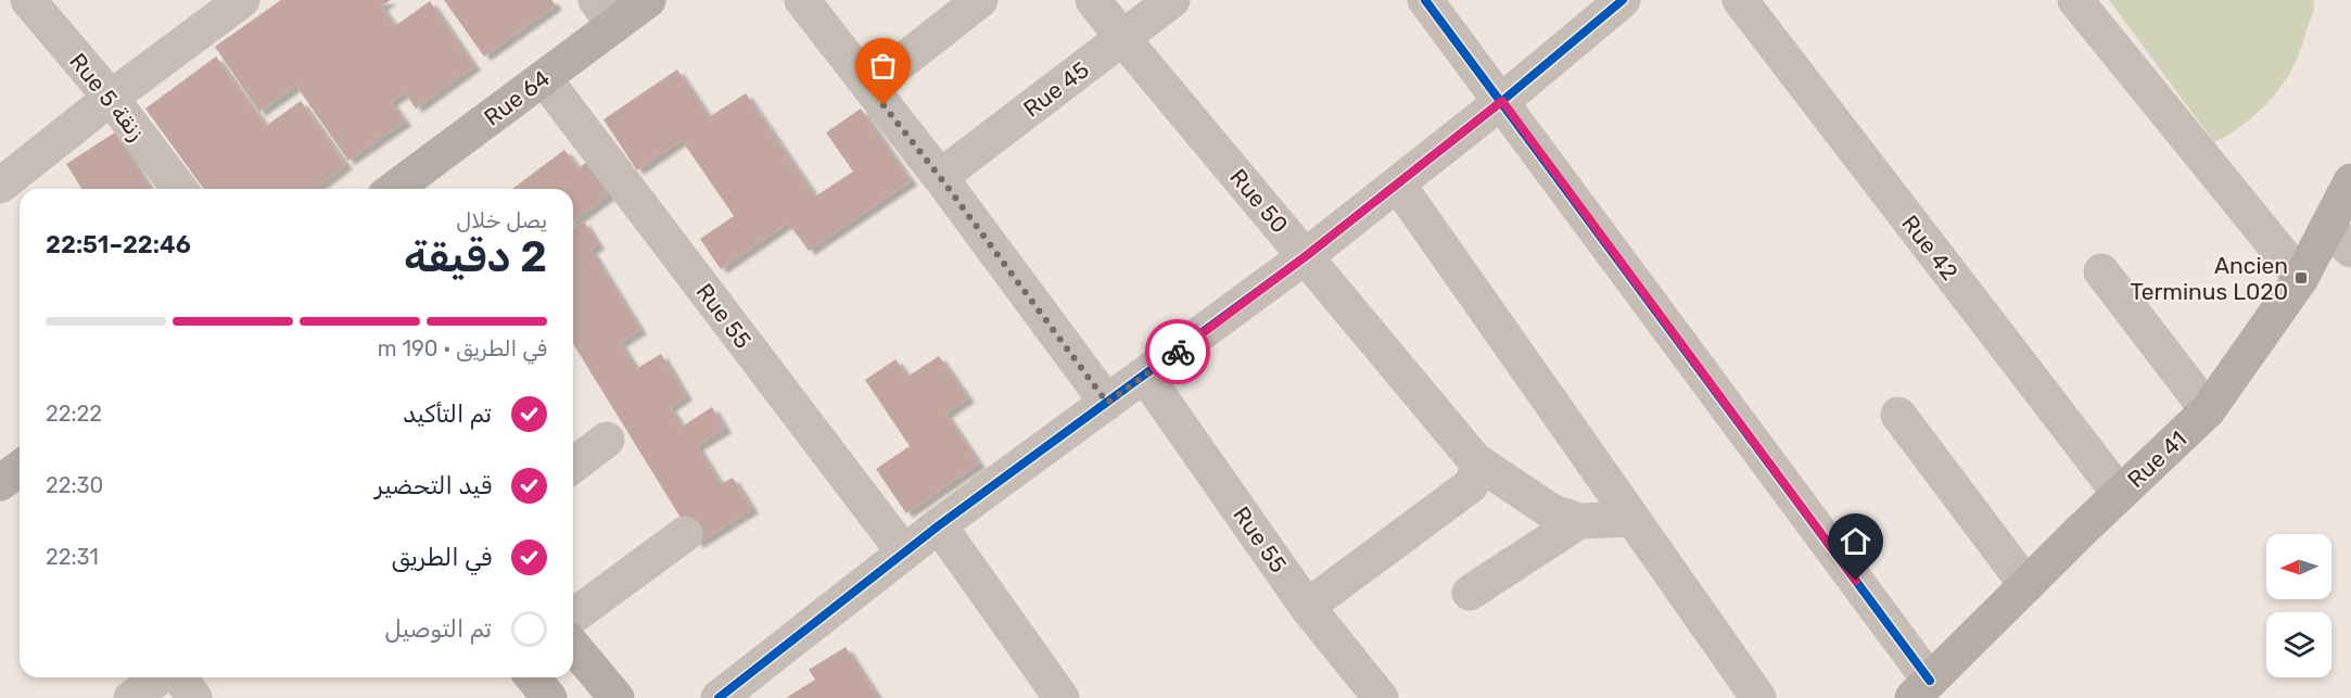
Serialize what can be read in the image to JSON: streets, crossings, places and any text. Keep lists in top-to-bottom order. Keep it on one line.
{"streets":{"street":["Rue 45","Rue 5 زنقة","Rue 64","Rue 50","Rue 42","Rue 55","Rue 41"]},"crossings":[["Rue 45","Rue 50"],["Rue 64","Rue 55"],["Rue 42","Rue 41"]],"places":{"transit":["Ancien Terminus L020"]},"north":"left","page":{"heading":["2 دقيقة","يصل خلال","22:46–22:51"],"bar":"في الطريق · 190 m","list":[["تم التأكيد","22:22"],["قيد التحضير","22:30"],["في الطريق","22:31"],"تم التوصيل"]}}
